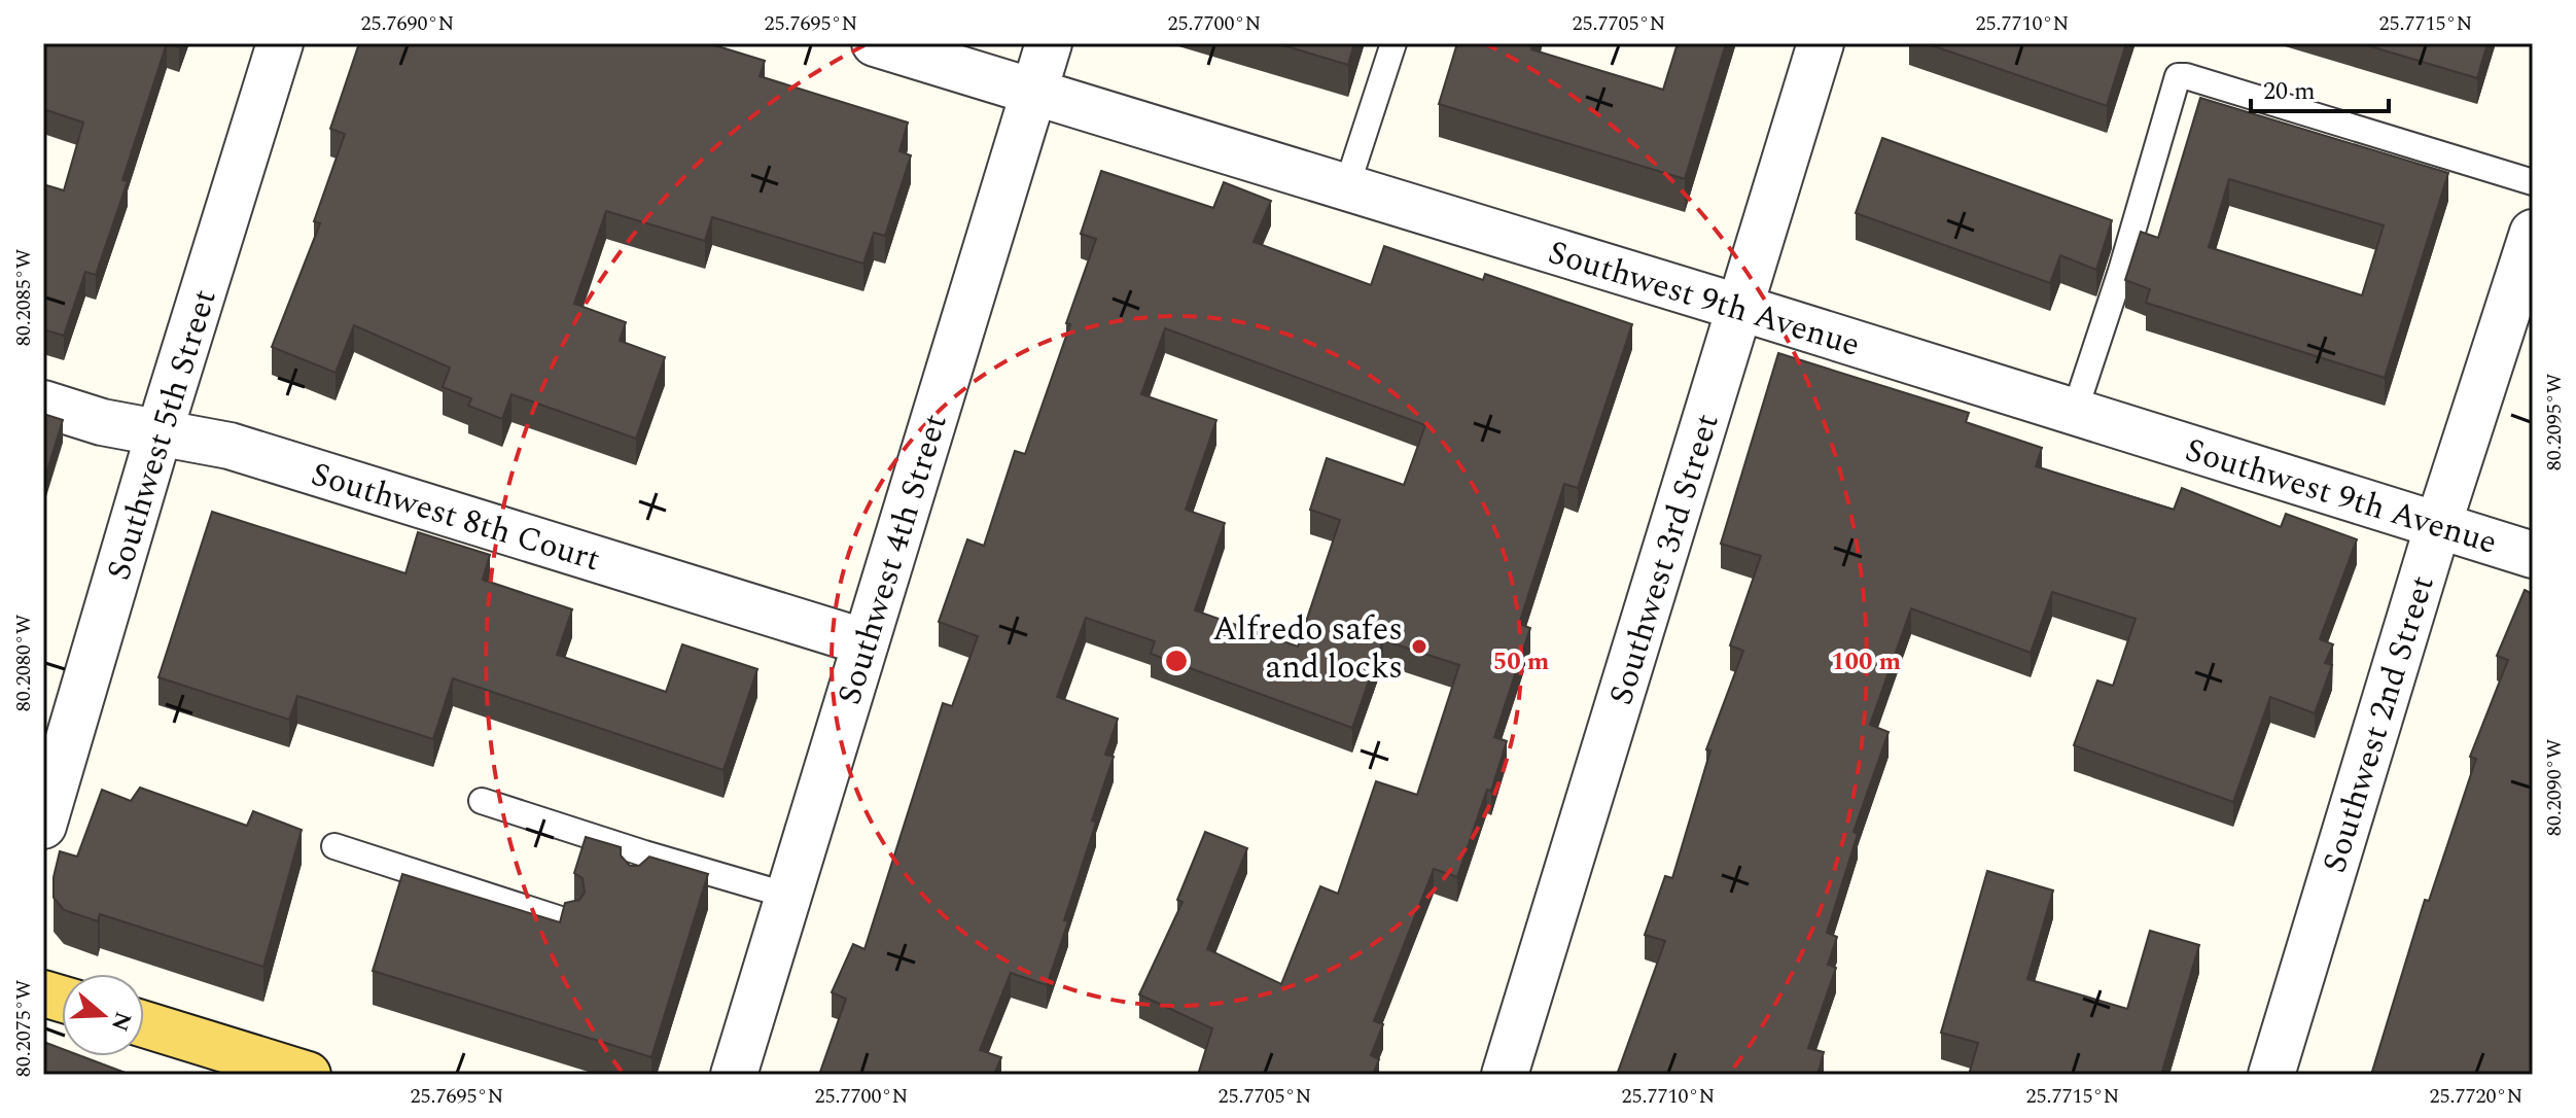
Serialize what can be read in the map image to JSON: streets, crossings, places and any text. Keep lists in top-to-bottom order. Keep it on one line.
{"streets":{"street":["Southwest 9th Avenue","Southwest 5th Street","Southwest 8th Court","Southwest 4th Street","Southwest 3rd Street","Southwest 2nd Street"]},"crossings":[["Southwest 9th Avenue","Southwest 4th Street"],["Southwest 9th Avenue","Southwest 3rd Street"],["Southwest 9th Avenue","Southwest 2nd Street"],["Southwest 5th Street","Southwest 8th Court"],["Southwest 8th Court","Southwest 4th Street"]],"places":["Alfredo safes and locks"],"scale_bar":"20 m","north":"right","coordinates":["25.7690°N","25.7695°N","25.7700°N","25.7705°N","25.7710°N","25.7715°N","80.2085°W","80.2095°W","80.2080°W","80.2090°W","80.2075°W","25.7720°N"],"rings":["50 m","100 m"]}
